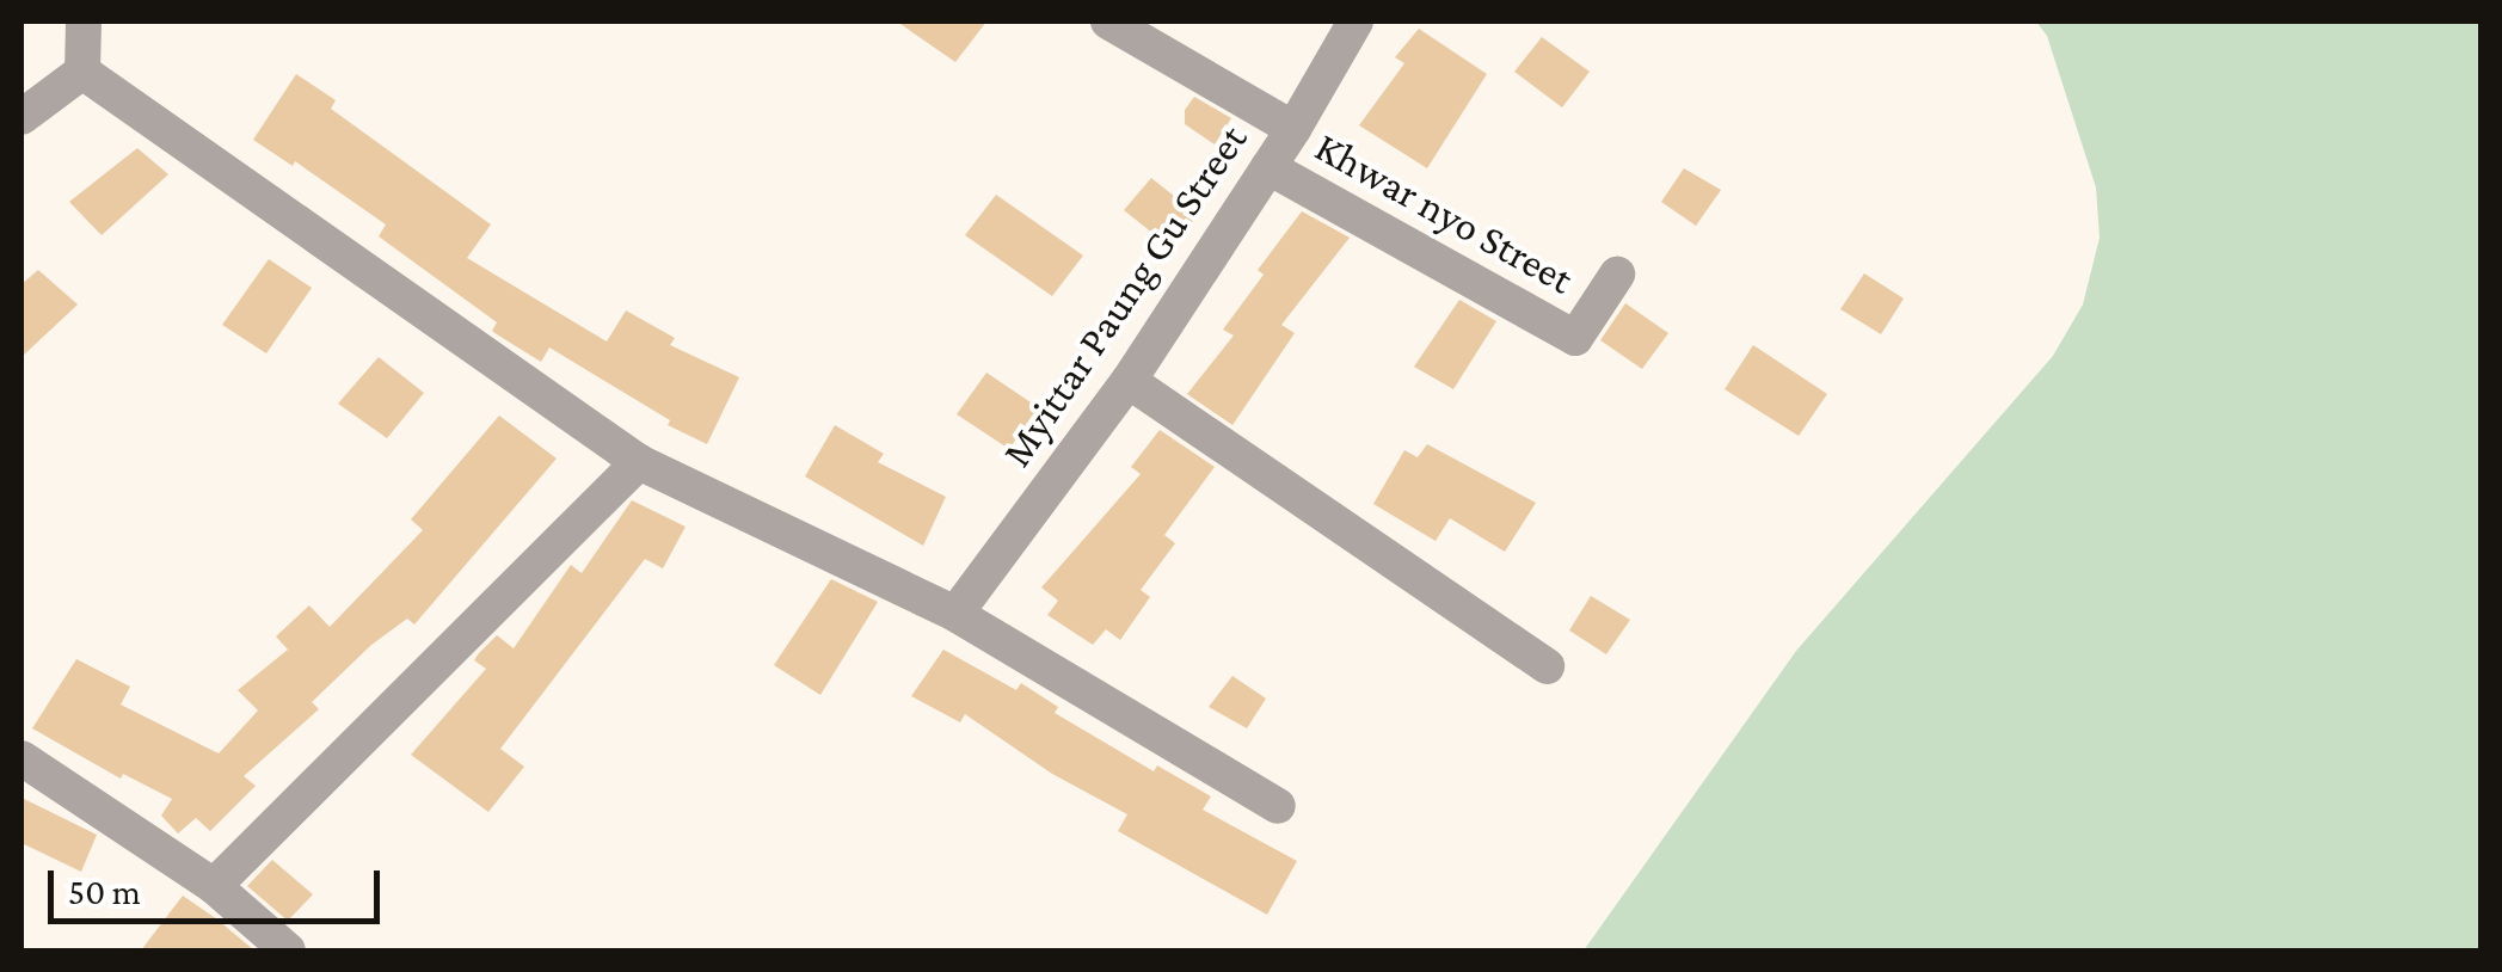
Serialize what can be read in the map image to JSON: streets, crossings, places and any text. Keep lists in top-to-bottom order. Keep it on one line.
{"streets":{"street":["Khwar nyo Street","Myittar Paung Gu Street"]},"crossings":[["Khwar nyo Street","Myittar Paung Gu Street"]],"scale_bar":"50 m"}
